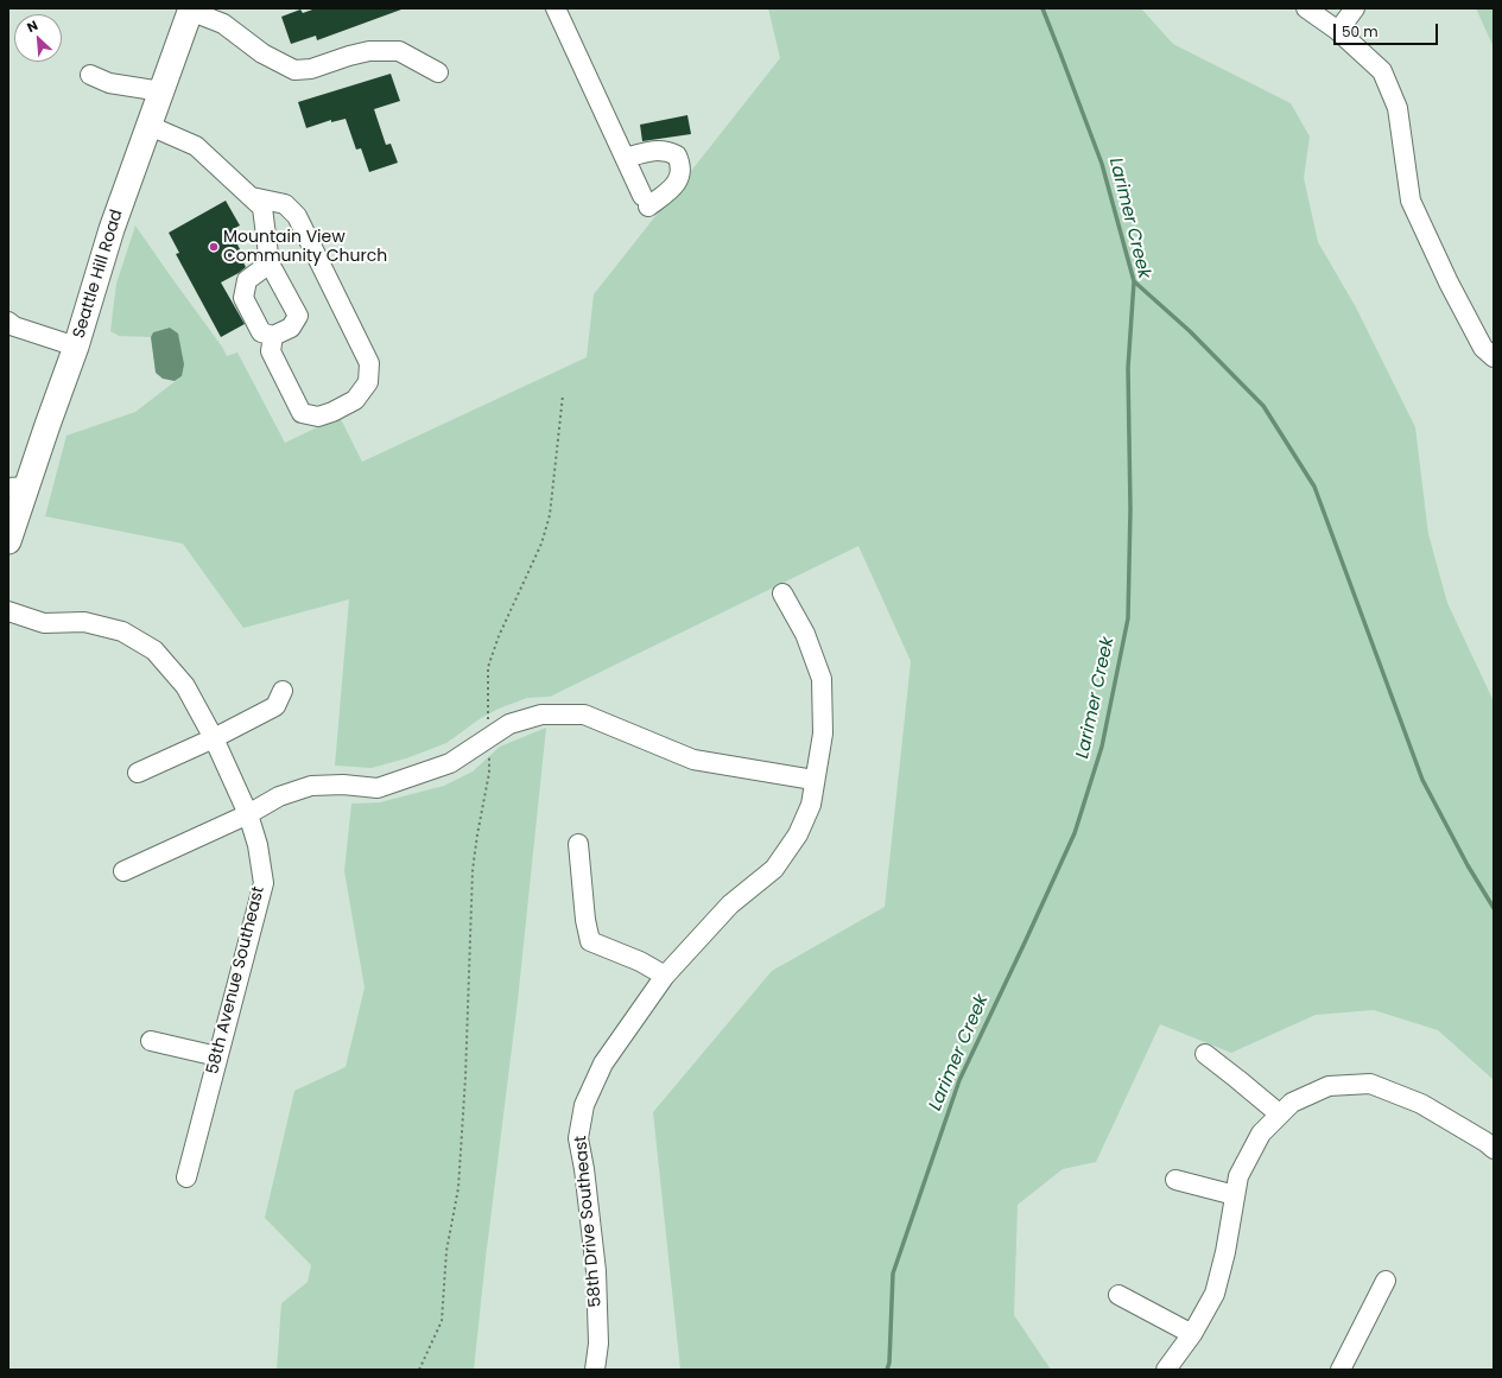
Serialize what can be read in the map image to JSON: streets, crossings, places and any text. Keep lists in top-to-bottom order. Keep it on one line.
{"streets":{"main road":["Seattle Hill Road"],"street":["58th Avenue Southeast","58th Drive Southeast"]},"water":["Larimer Creek"],"places":["Mountain View Community Church"],"scale_bar":"50 m","north":"top left"}
